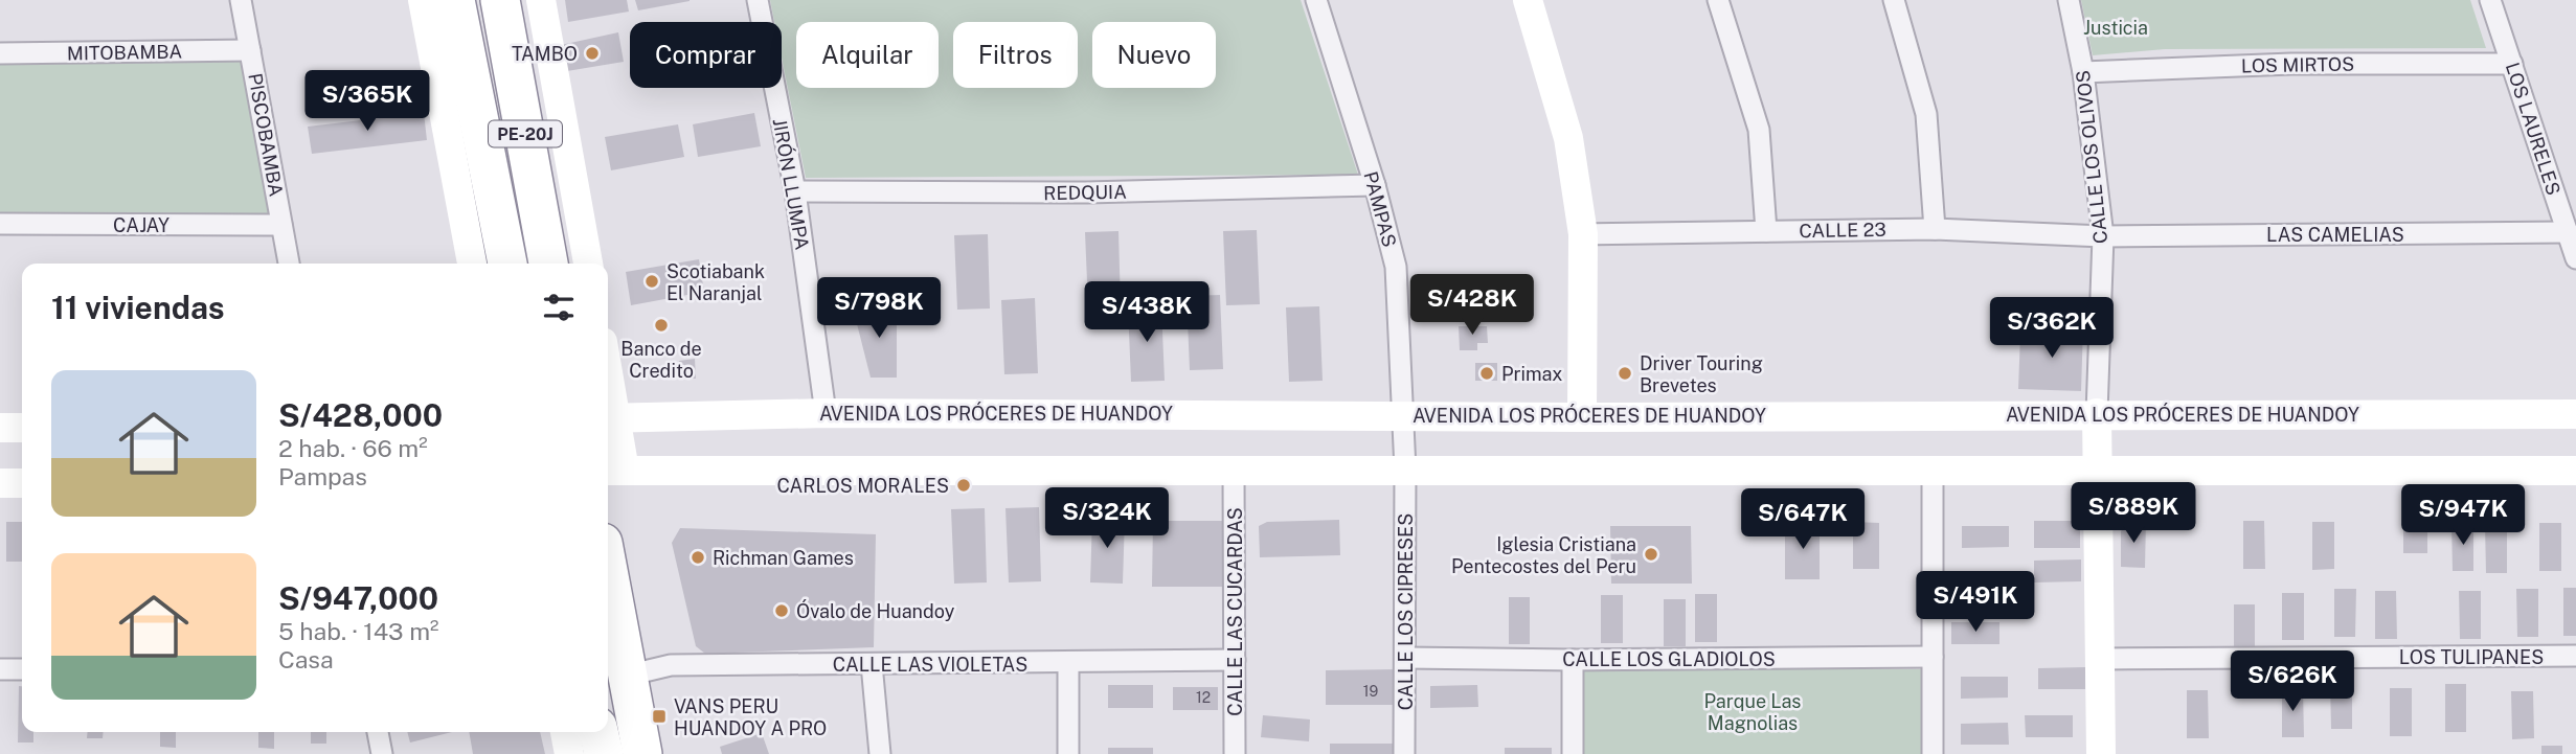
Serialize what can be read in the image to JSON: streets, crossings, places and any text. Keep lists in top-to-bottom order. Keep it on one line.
{"streets":{"highway":["PE-20J"],"main road":["CALLE LOS OLIVOS","AVENIDA LOS PRÓCERES DE HUANDOY"],"street":["MITOBAMBA","LOS MIRTOS","LOS LAURELES","PISCOBAMBA","JIRÓN LLUMPA","REDQUIA","PAMPAS","CAJAY","CALLE 23","LAS CAMELIAS","CALLE LAS CUCARDAS","CALLE LOS CIPRESES","LOS TULIPANES","CALLE LOS GLADIOLOS","CALLE LAS VIOLETAS"]},"crossings":[["MITOBAMBA","PISCOBAMBA"],["LOS MIRTOS","LOS LAURELES"],["LOS MIRTOS","CALLE LOS OLIVOS"],["LOS LAURELES","LAS CAMELIAS"],["PISCOBAMBA","CAJAY"],["CALLE LOS OLIVOS","CALLE 23"],["CALLE LOS OLIVOS","LAS CAMELIAS"],["CALLE LOS OLIVOS","AVENIDA LOS PRÓCERES DE HUANDOY"],["CALLE LOS OLIVOS","LOS TULIPANES"],["JIRÓN LLUMPA","REDQUIA"],["JIRÓN LLUMPA","AVENIDA LOS PRÓCERES DE HUANDOY"],["REDQUIA","PAMPAS"],["PAMPAS","AVENIDA LOS PRÓCERES DE HUANDOY"],["PAMPAS","CALLE LOS CIPRESES"],["CALLE 23","LAS CAMELIAS"],["CALLE LAS CUCARDAS","CALLE LAS VIOLETAS"],["CALLE LOS CIPRESES","CALLE LOS GLADIOLOS"]],"parks":["Justicia","Parque Las Magnolias"],"places":{"other":["TAMBO","Scotiabank El Naranjal","Banco de Credito","Primax","Driver Touring Brevetes","CARLOS MORALES","Iglesia Cristiana Pentecostes del Peru","Richman Games","Óvalo de Huandoy"],"transit":["VANS PERU HUANDOY A PRO"]},"house_numbers":["19","12"],"page":{"chip":["Comprar","Alquilar","Filtros","Nuevo"],"price":["S/365K","S/428K","S/798K","S/438K","S/362K","S/889K","S/947K","S/324K","S/647K","S/491K","S/626K"],"heading":"11 viviendas","list":[{"name":"S/428,000","note":"2 hab. · 66 m² · Pampas"},{"name":"S/947,000","note":"5 hab. · 143 m² · Casa"}]}}
